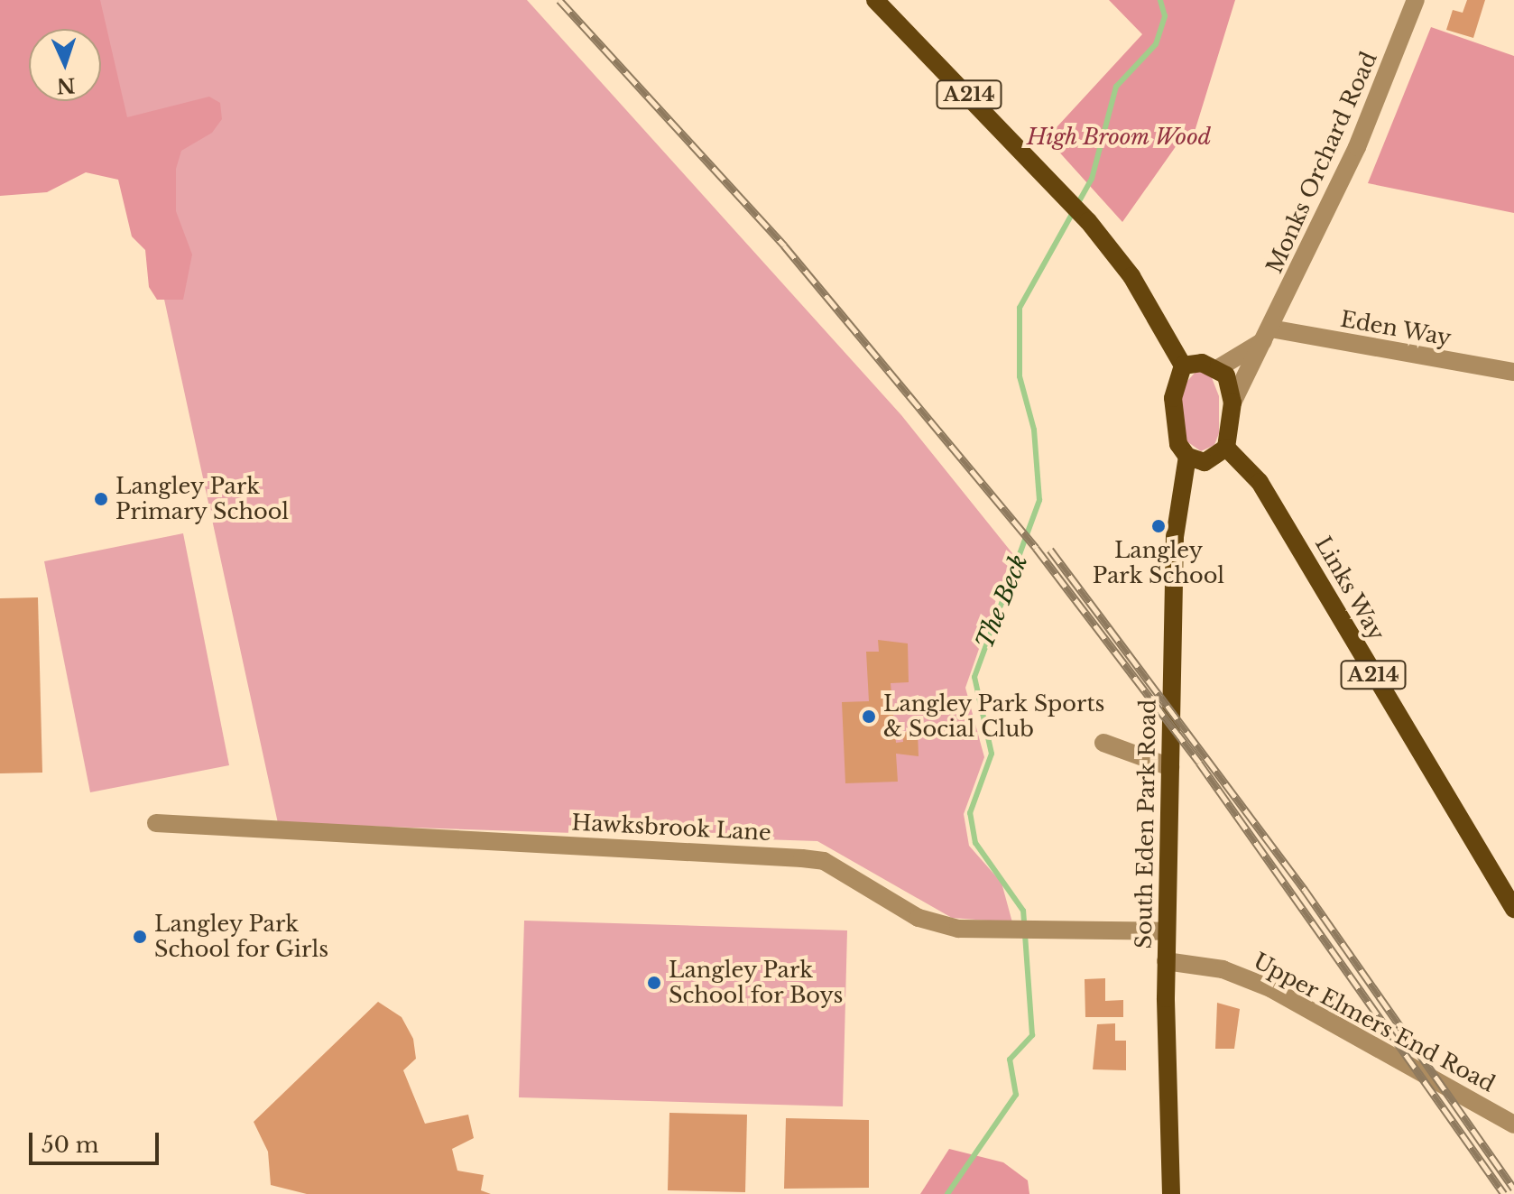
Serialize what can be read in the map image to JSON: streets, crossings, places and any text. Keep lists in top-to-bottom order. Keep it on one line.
{"streets":{"main road":["A214","Links Way","South Eden Park Road"],"street":["Monks Orchard Road","Eden Way","Hawksbrook Lane","Upper Elmers End Road"]},"crossings":[["Monks Orchard Road","Eden Way"],["South Eden Park Road","Hawksbrook Lane"],["South Eden Park Road","Upper Elmers End Road"]],"water":["The Beck"],"parks":["High Broom Wood"],"places":["Langley Park Primary School","Langley Park School","Langley Park Sports & Social Club","Langley Park School for Girls","Langley Park School for Boys"],"scale_bar":"50 m","north":"bottom"}
